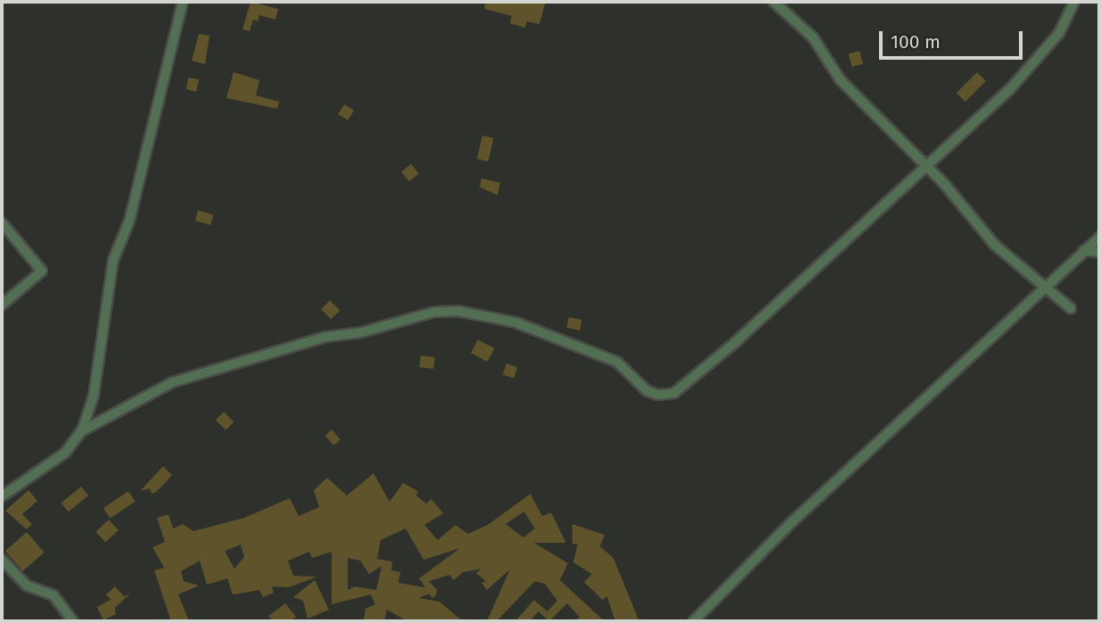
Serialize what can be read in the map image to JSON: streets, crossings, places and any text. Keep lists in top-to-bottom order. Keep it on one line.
{"scale_bar":"100 m"}
